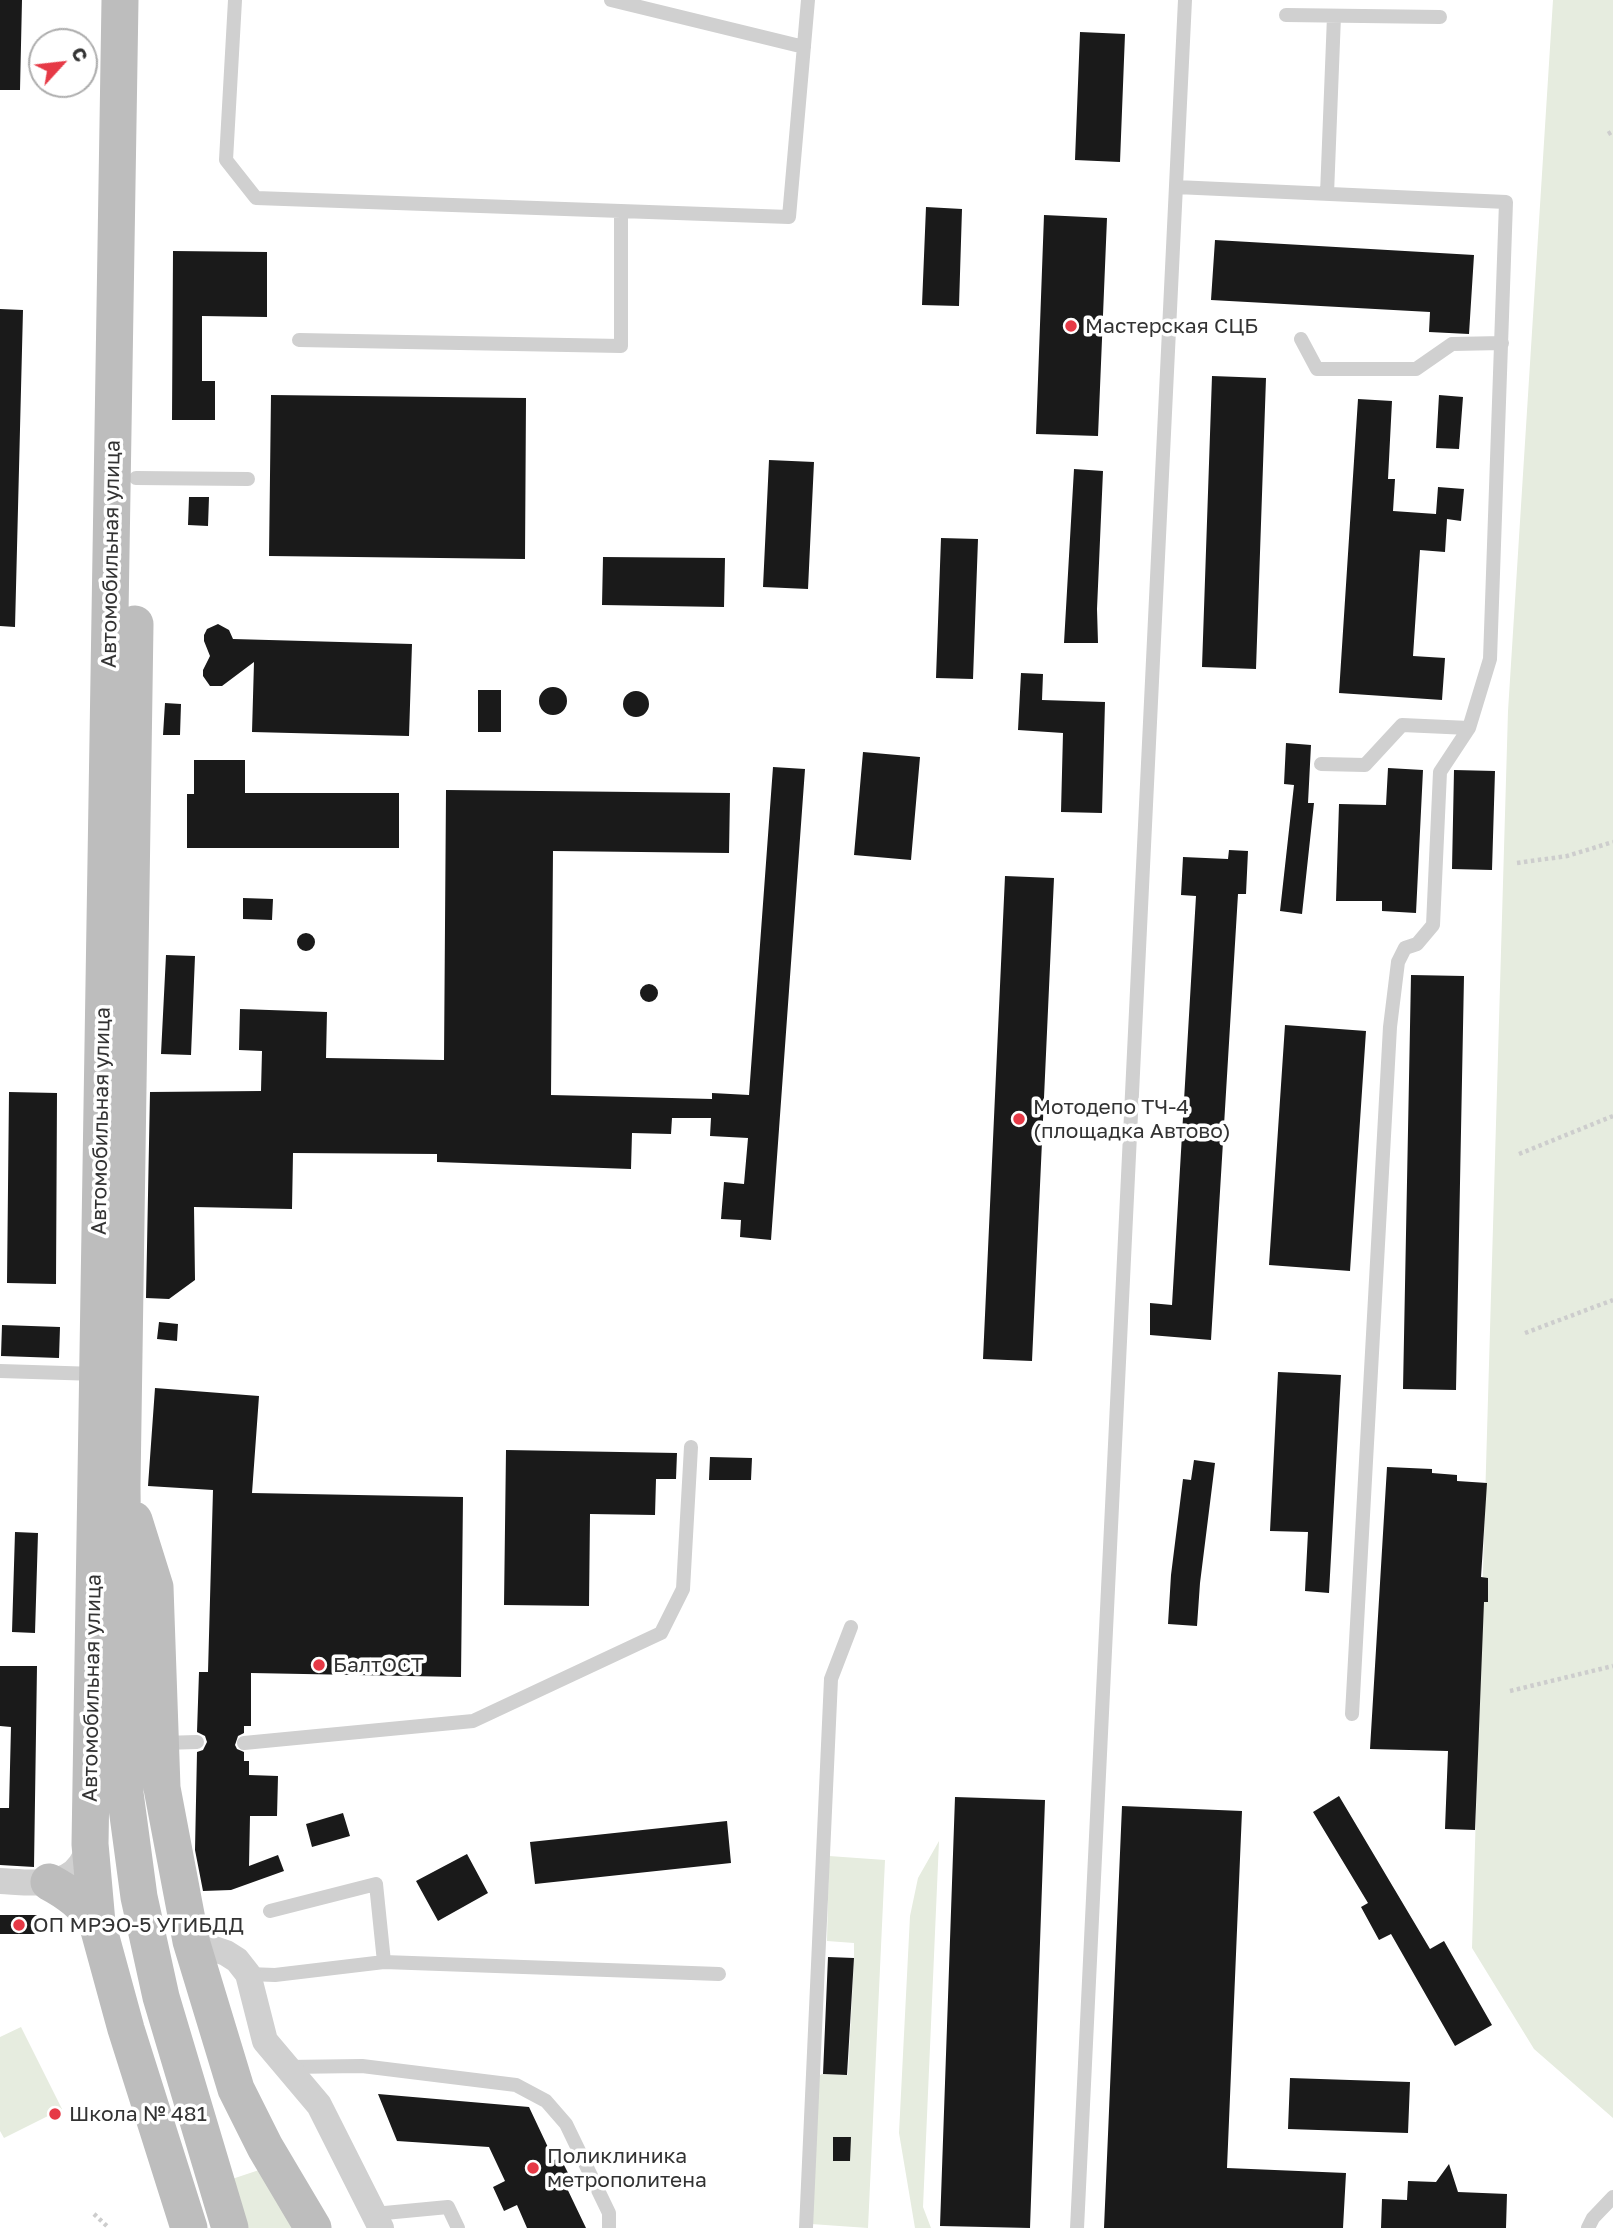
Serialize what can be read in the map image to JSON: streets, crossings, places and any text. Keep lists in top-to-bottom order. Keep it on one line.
{"streets":{"main road":["Автомобильная улица"]},"places":["Мастерская СЦБ","Мотодепо ТЧ-4 (площадка Автово)","БалтОСТ","ОП МРЭО-5 УГИБДД","Школа № 481","Поликлиника метрополитена"],"north":"top right"}
